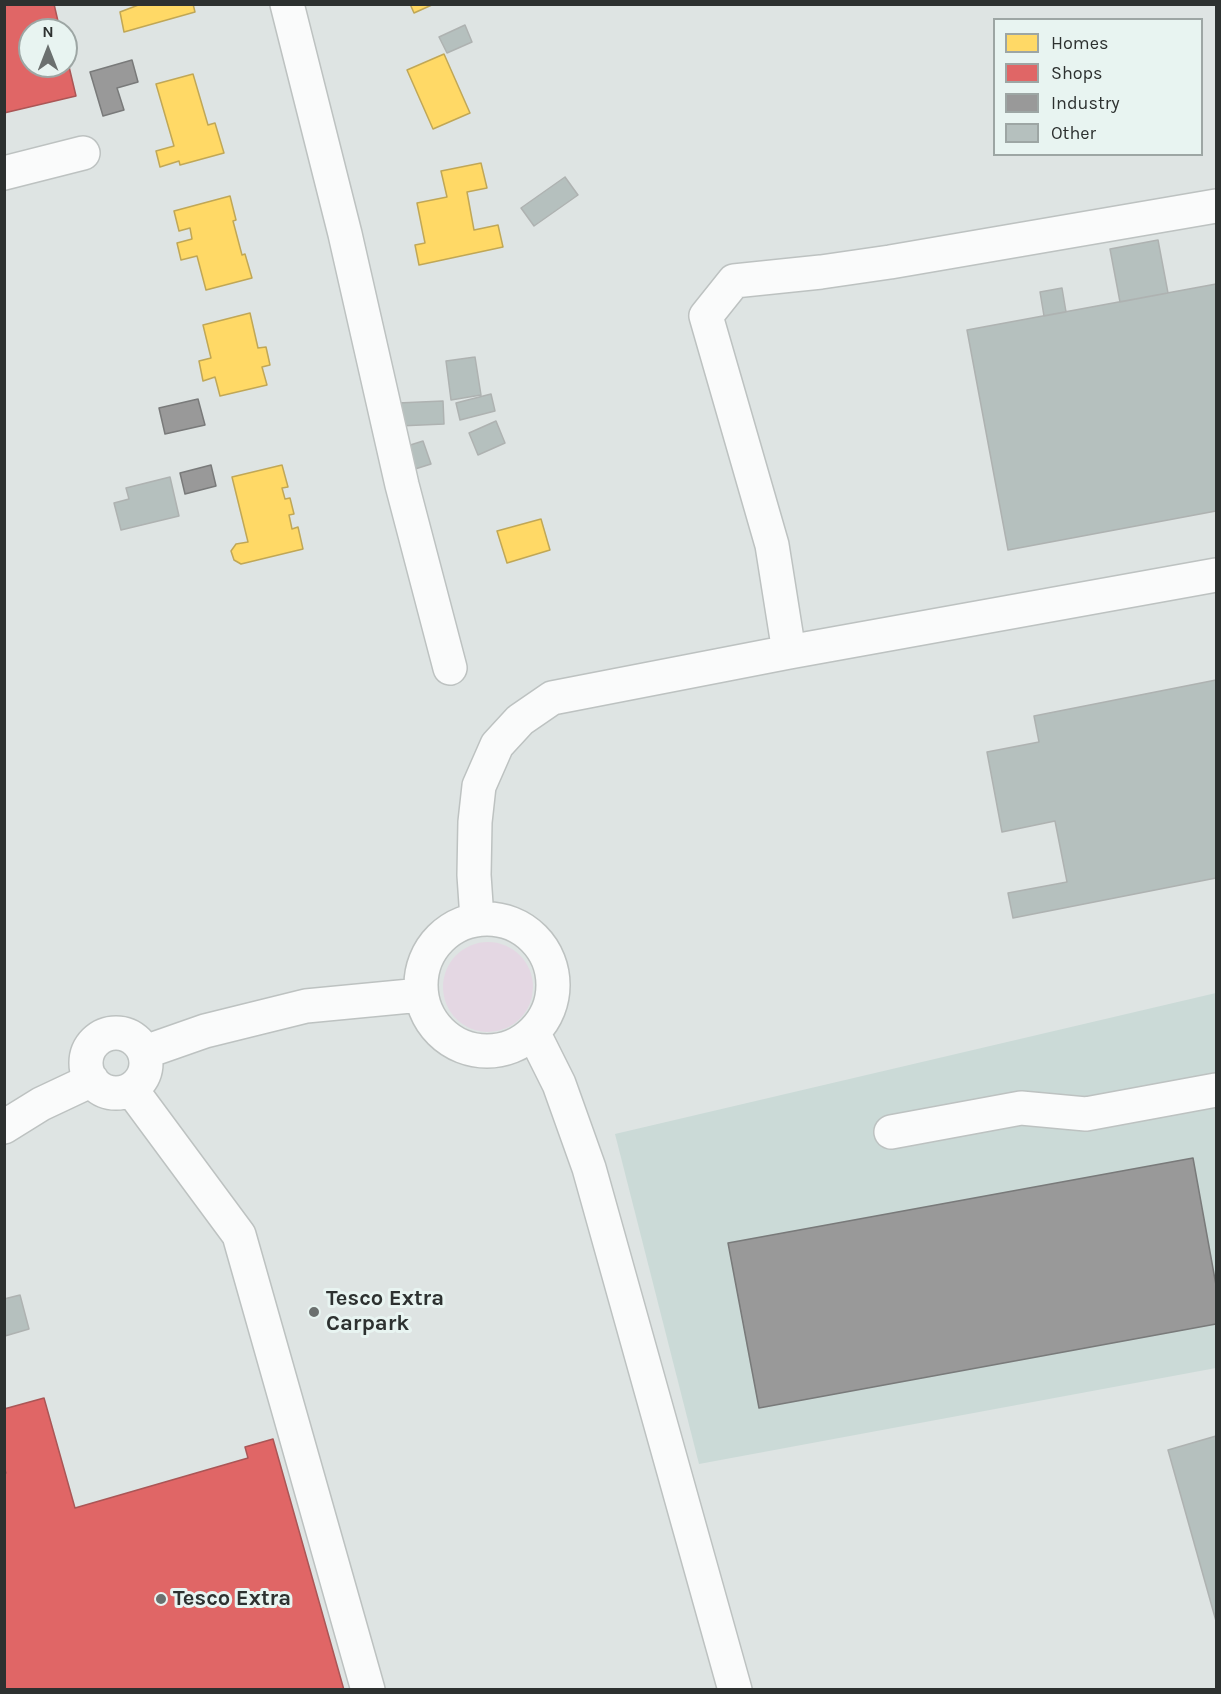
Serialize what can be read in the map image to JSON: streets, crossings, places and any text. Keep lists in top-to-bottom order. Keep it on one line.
{"places":["Tesco Extra Carpark","Tesco Extra"],"legend":["Homes","Shops","Industry","Other"],"north":"top"}
